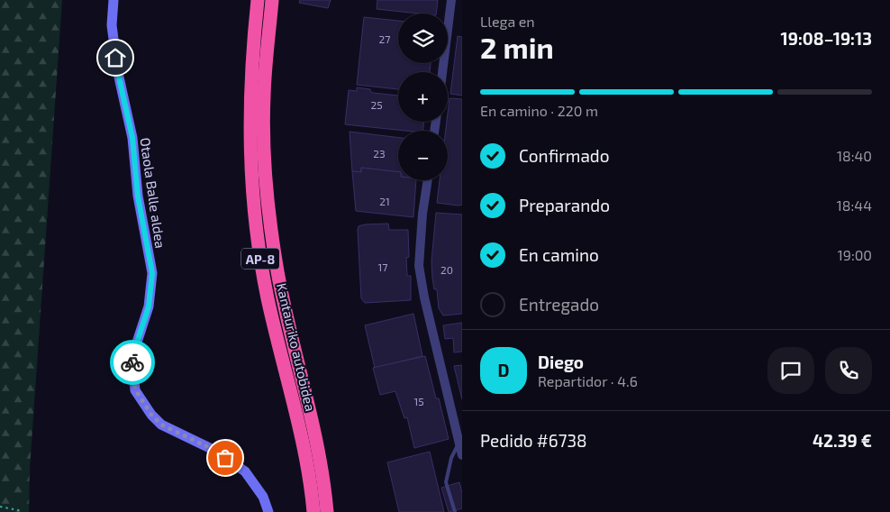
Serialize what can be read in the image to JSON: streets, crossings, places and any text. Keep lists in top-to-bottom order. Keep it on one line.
{"streets":{"highway":["AP-8","Kantauriko autobidea"],"main road":["Otaola Balle aldea"]},"house_numbers":["27","25","23","21","17","20","15"],"page":{"heading":["2 min","Llega en","19:08–19:13"],"panel":["Diego","Repartidor · 4.6","Pedido #6738","42.39 €"],"map_buttons":["+","−"],"bar":"En camino · 220 m","list":[["Confirmado","18:40"],["Preparando","18:44"],["En camino","19:00"],"Entregado"],"round":"D"}}
